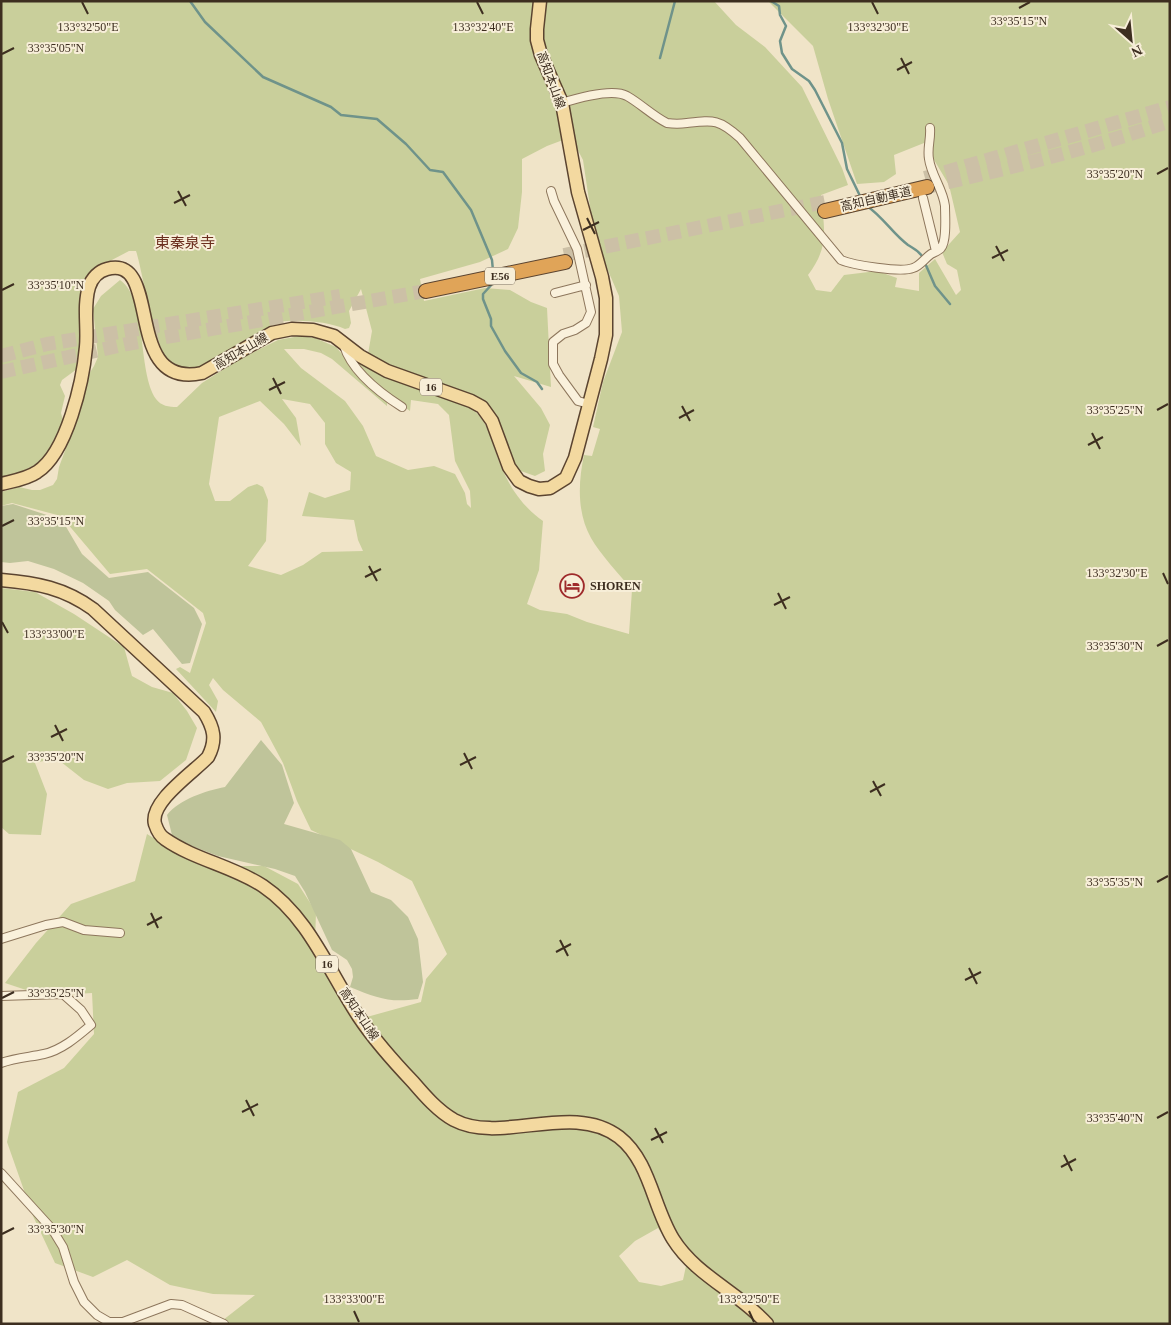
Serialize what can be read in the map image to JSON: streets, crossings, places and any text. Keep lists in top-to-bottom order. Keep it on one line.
{"streets":{"highway":["高知自動車道","E56"],"main road":["高知本山線","16"]},"districts":["東秦泉寺"],"places":{"hotel":["SHOREN"]},"north":"bottom right","coordinates":["33°35'15\"N","133°32'50\"E","133°32'40\"E","133°32'30\"E","33°35'05\"N","33°35'20\"N","33°35'10\"N","33°35'25\"N","133°33'00\"E","33°35'30\"N","33°35'35\"N","33°35'40\"N"]}
